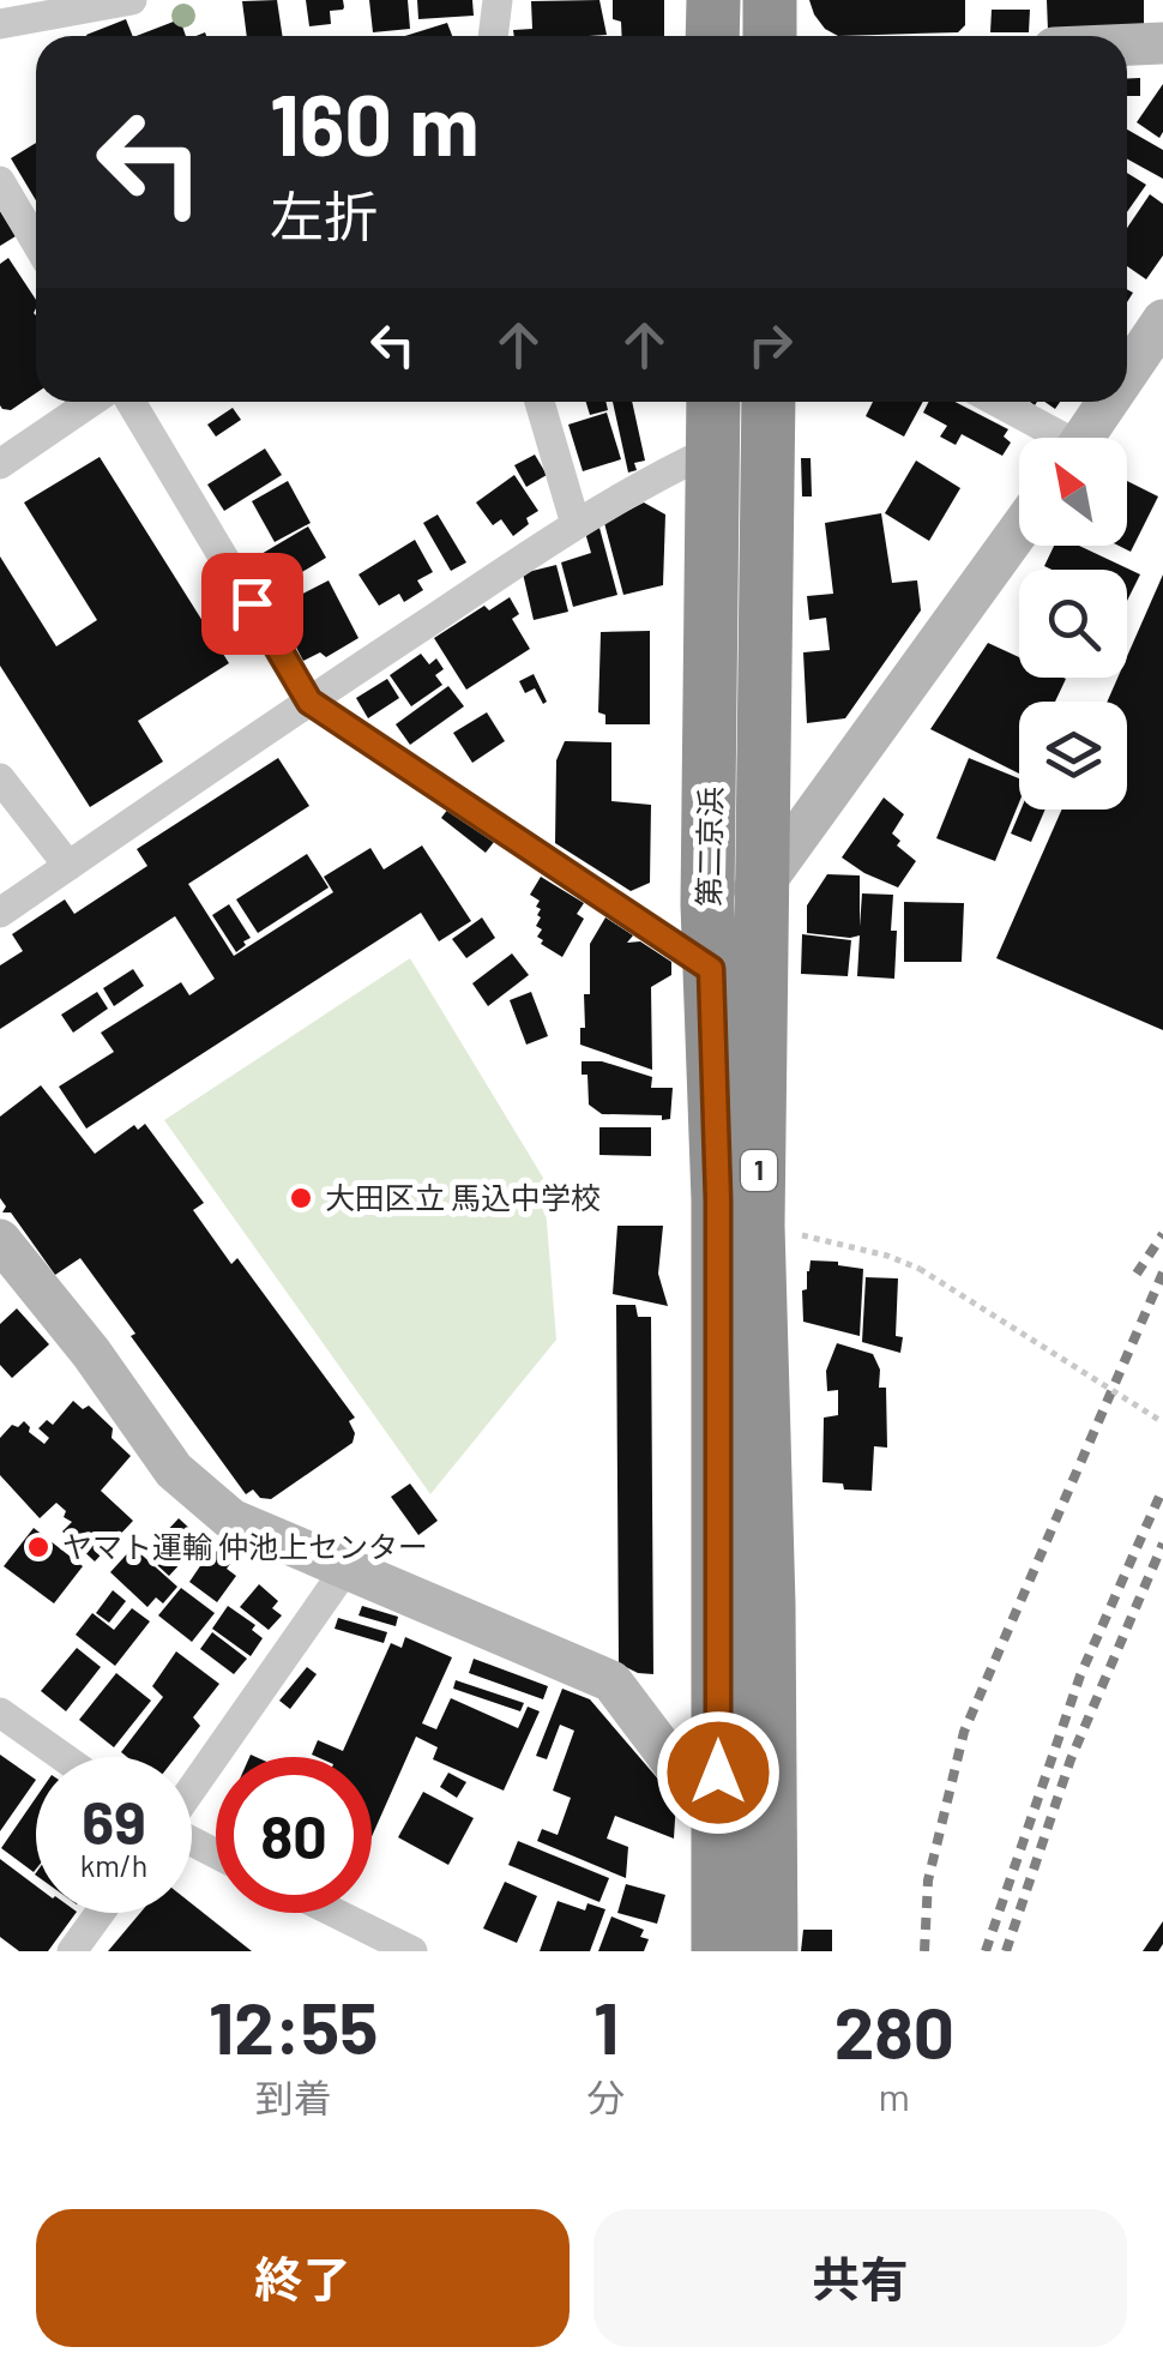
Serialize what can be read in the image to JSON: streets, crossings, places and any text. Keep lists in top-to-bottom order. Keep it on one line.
{"streets":{"highway":["第二京浜","1"]},"places":["大田区立 馬込中学校","ヤマト運輸 仲池上センター"],"north":"top left","page":{"turn":["160 m","左折"],"speed":"69 km/h","limit":"80","eta":["12:55","到着","1","分","280","m"],"buttons":["終了","共有"]}}
